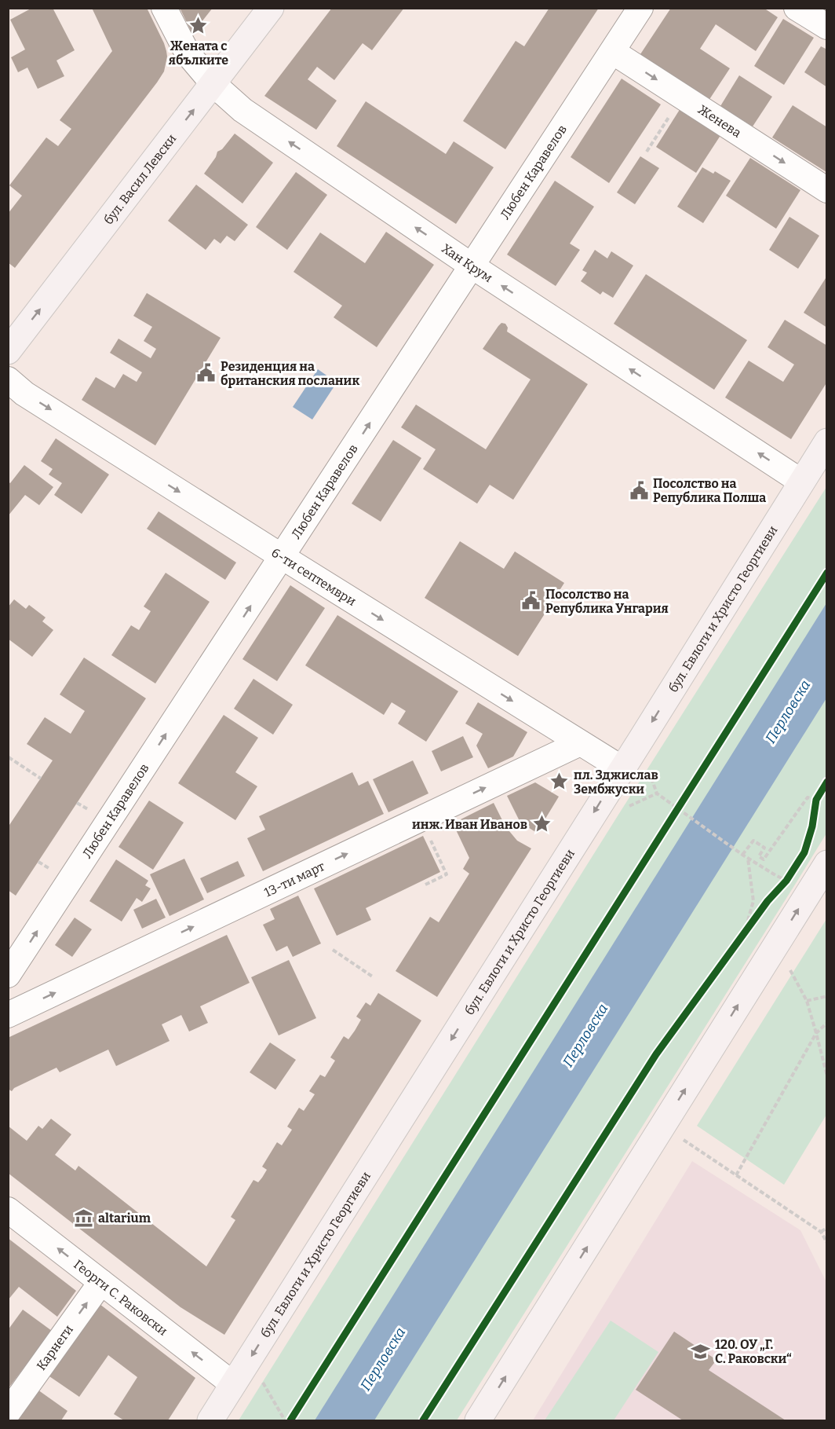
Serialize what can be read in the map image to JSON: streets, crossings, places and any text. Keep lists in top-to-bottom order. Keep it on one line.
{"streets":{"main road":["бул. Васил Левски","бул. Евлоги и Христо Георгиеви"],"street":["Женева","Любен Каравелов","Хан Крум","6-ти септември","13-ти март","Георги С. Раковски","Карнеги"]},"crossings":[["Женева","Любен Каравелов"],["Любен Каравелов","Хан Крум"],["Любен Каравелов","6-ти септември"],["бул. Васил Левски","Хан Крум"],["Хан Крум","бул. Евлоги и Христо Георгиеви"],["6-ти септември","бул. Евлоги и Христо Георгиеви"],["6-ти септември","13-ти март"],["бул. Евлоги и Христо Георгиеви","Георги С. Раковски"],["Георги С. Раковски","Карнеги"]],"one_way":["Женева","Любен Каравелов","бул. Васил Левски","Хан Крум","6-ти септември","13-ти март","Георги С. Раковски","Карнеги"],"water":["Перловска"],"places":{"place":["Жената с ябълките","пл. Зджислав Зембжуски","инж. Иван Иванов"],"public building":["Резиденция на британския посланик","Посолство на Република Полша","Посолство на Република Унгария"],"museum":["altarium"],"school or university":["120. ОУ „Г. С. Раковски“"]}}
